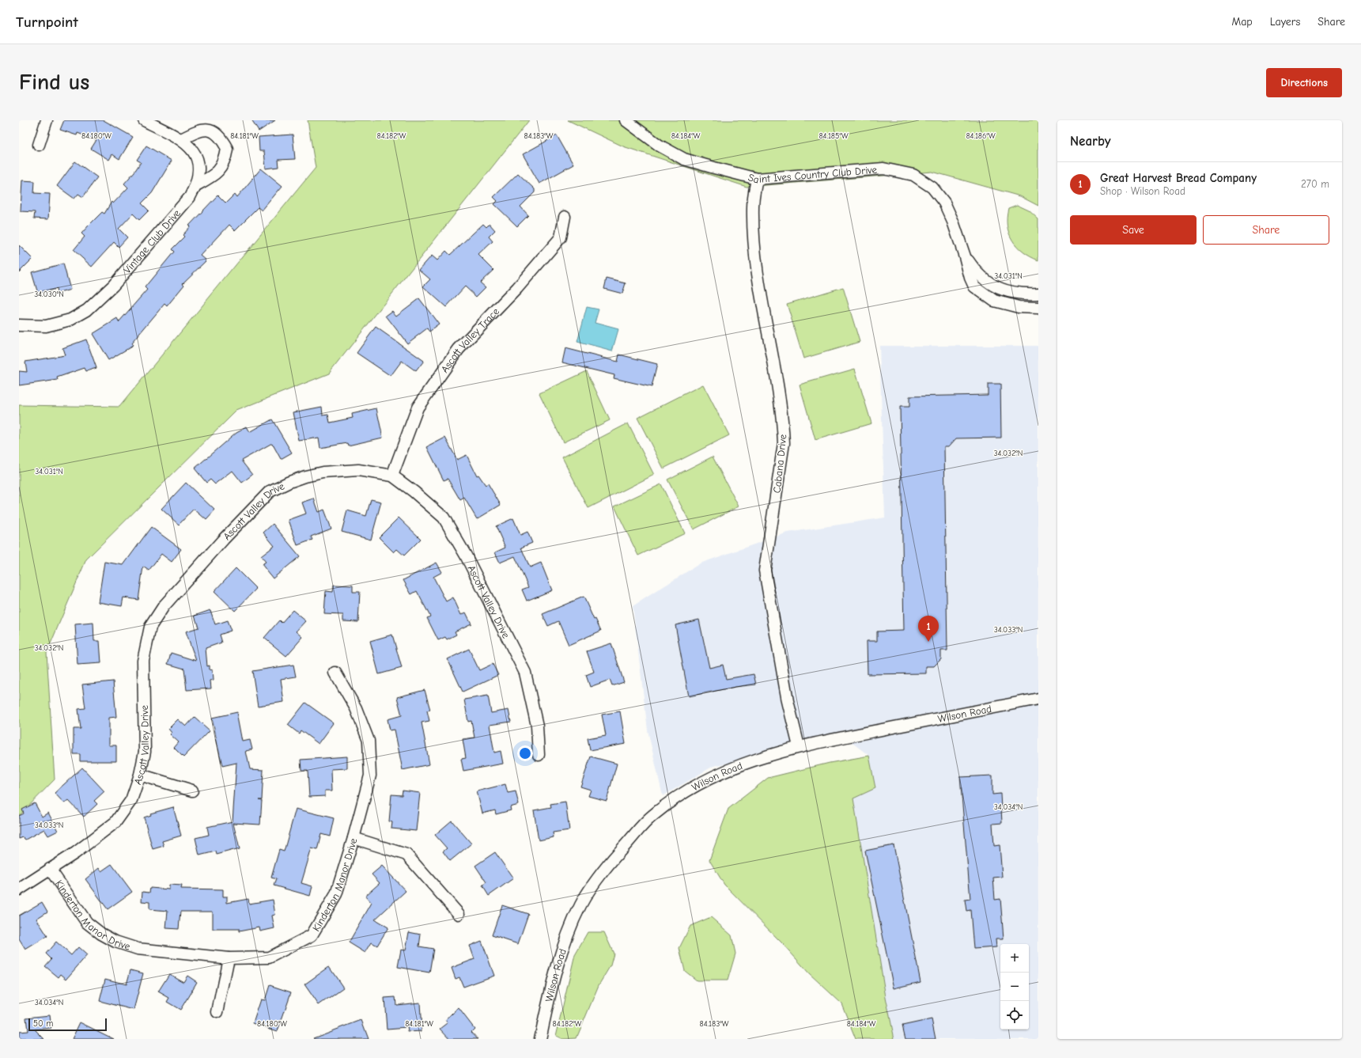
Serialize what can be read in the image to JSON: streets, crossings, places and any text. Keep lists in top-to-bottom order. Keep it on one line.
{"streets":{"street":["Saint Ives Country Club Drive","Vintage Club Drive","Ascott Valley Trace","Cabana Drive","Ascott Valley Drive","Wilson Road","Kinderton Manor Drive"]},"crossings":[["Saint Ives Country Club Drive","Cabana Drive"],["Ascott Valley Trace","Ascott Valley Drive"],["Cabana Drive","Wilson Road"],["Ascott Valley Drive","Kinderton Manor Drive"]],"scale_bar":"50 m","page":{"header":"Turnpoint","nav":["Map","Layers","Share"],"buttons":["Directions",["Save","Share"]],"title":"Find us","heading":"Nearby","list":[{"mark":"1","name":"Great Harvest Bread Company","note":"Shop · Wilson Road","value":"270 m"}],"pins":"1","map_buttons":["+","−"],"scale":"50 m"},"coordinates":["84.180°W","84.181°W","84.182°W","84.183°W","84.184°W","84.185°W","84.186°W","34.031°N","34.030°N","34.032°N","34.033°N","34.034°N"]}
